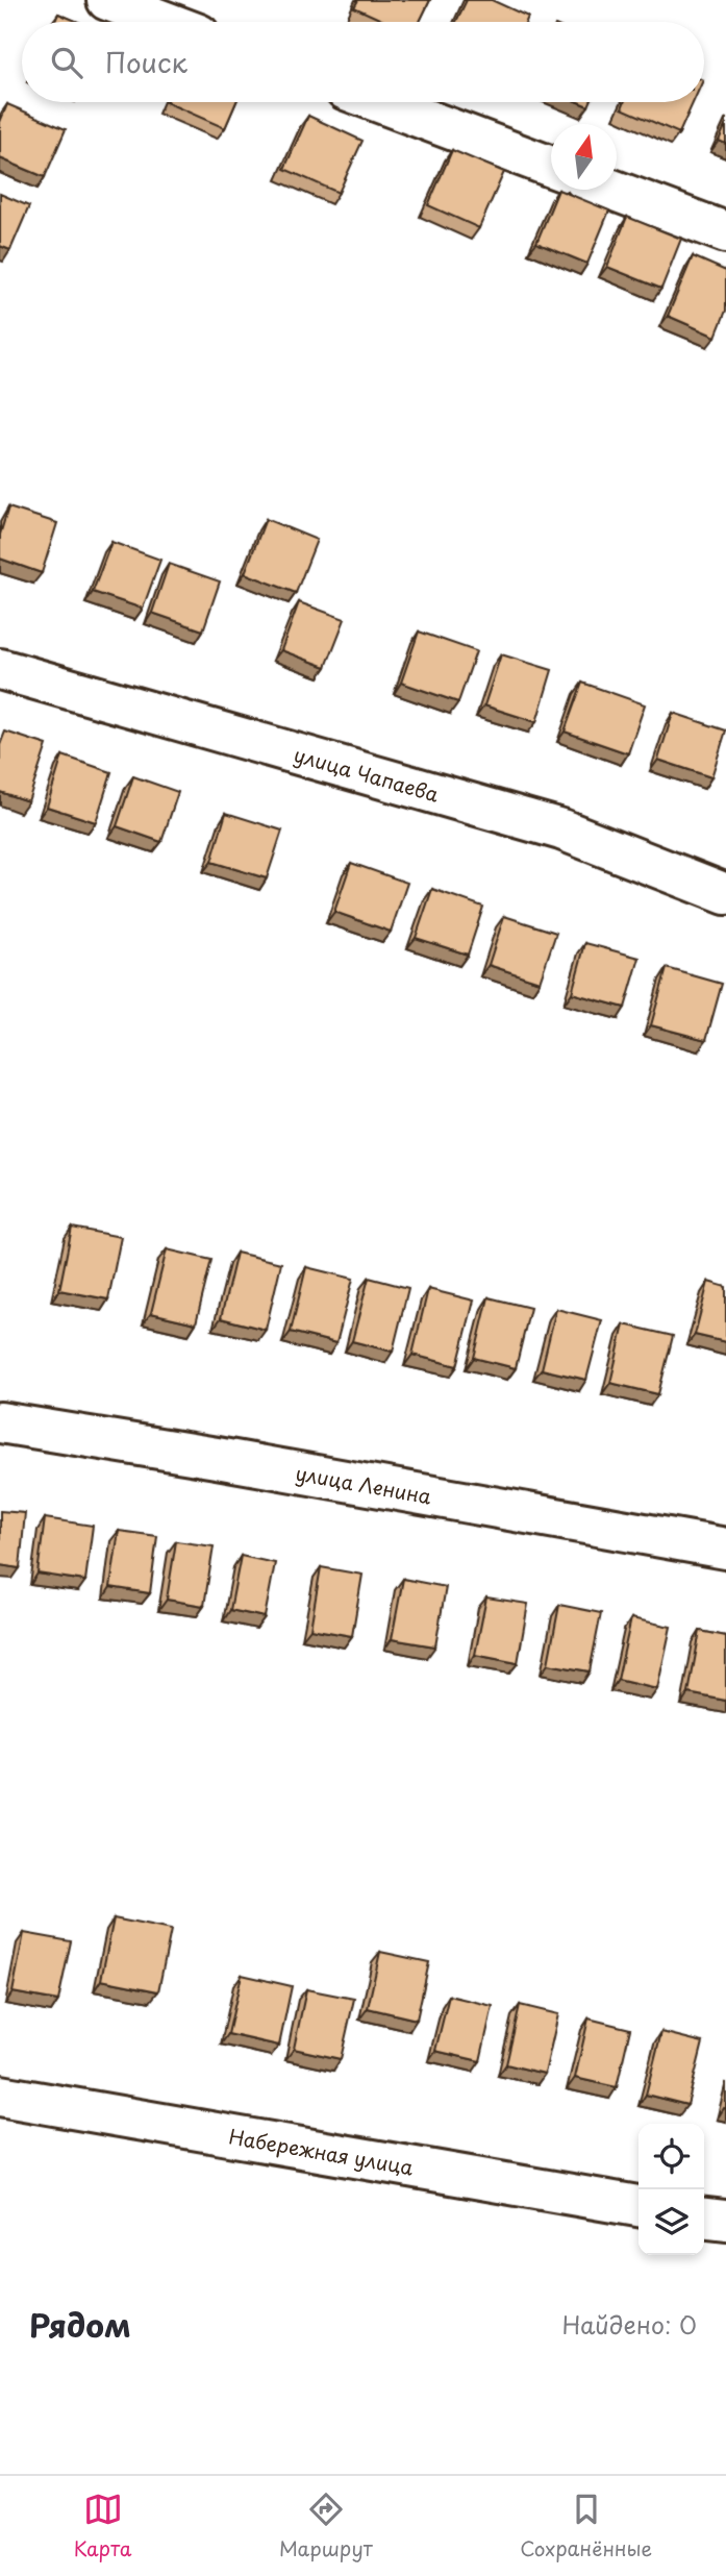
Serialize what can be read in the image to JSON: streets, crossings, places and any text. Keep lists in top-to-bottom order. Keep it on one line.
{"streets":{"street":["улица Чапаева","улица Ленина","Набережная улица"]},"north":"top","page":{"search":"Поиск","heading":["Рядом","Найдено: 0"],"nav":["Карта","Маршрут","Сохранённые"]}}
